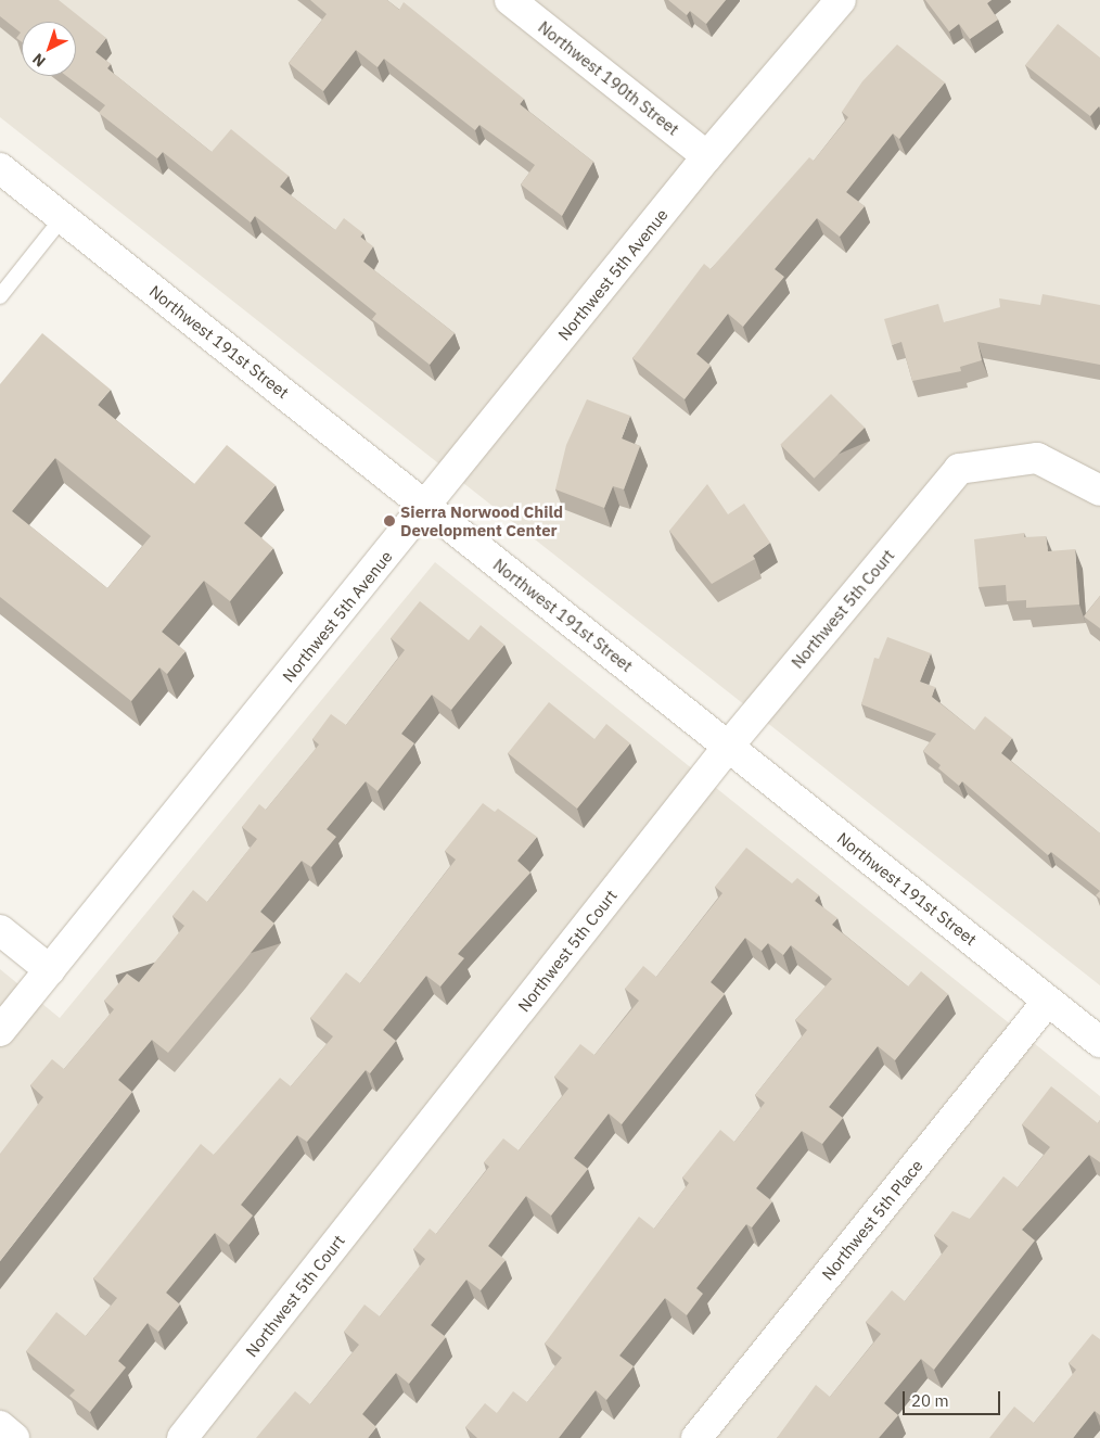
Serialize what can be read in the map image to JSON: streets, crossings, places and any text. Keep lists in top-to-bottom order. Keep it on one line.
{"streets":{"street":["Northwest 190th Street","Northwest 5th Avenue","Northwest 191st Street","Northwest 5th Court","Northwest 5th Place"]},"crossings":[["Northwest 190th Street","Northwest 5th Avenue"],["Northwest 5th Avenue","Northwest 191st Street"],["Northwest 191st Street","Northwest 5th Court"],["Northwest 191st Street","Northwest 5th Place"]],"places":["Sierra Norwood Child Development Center"],"scale_bar":"20 m","north":"bottom left"}
